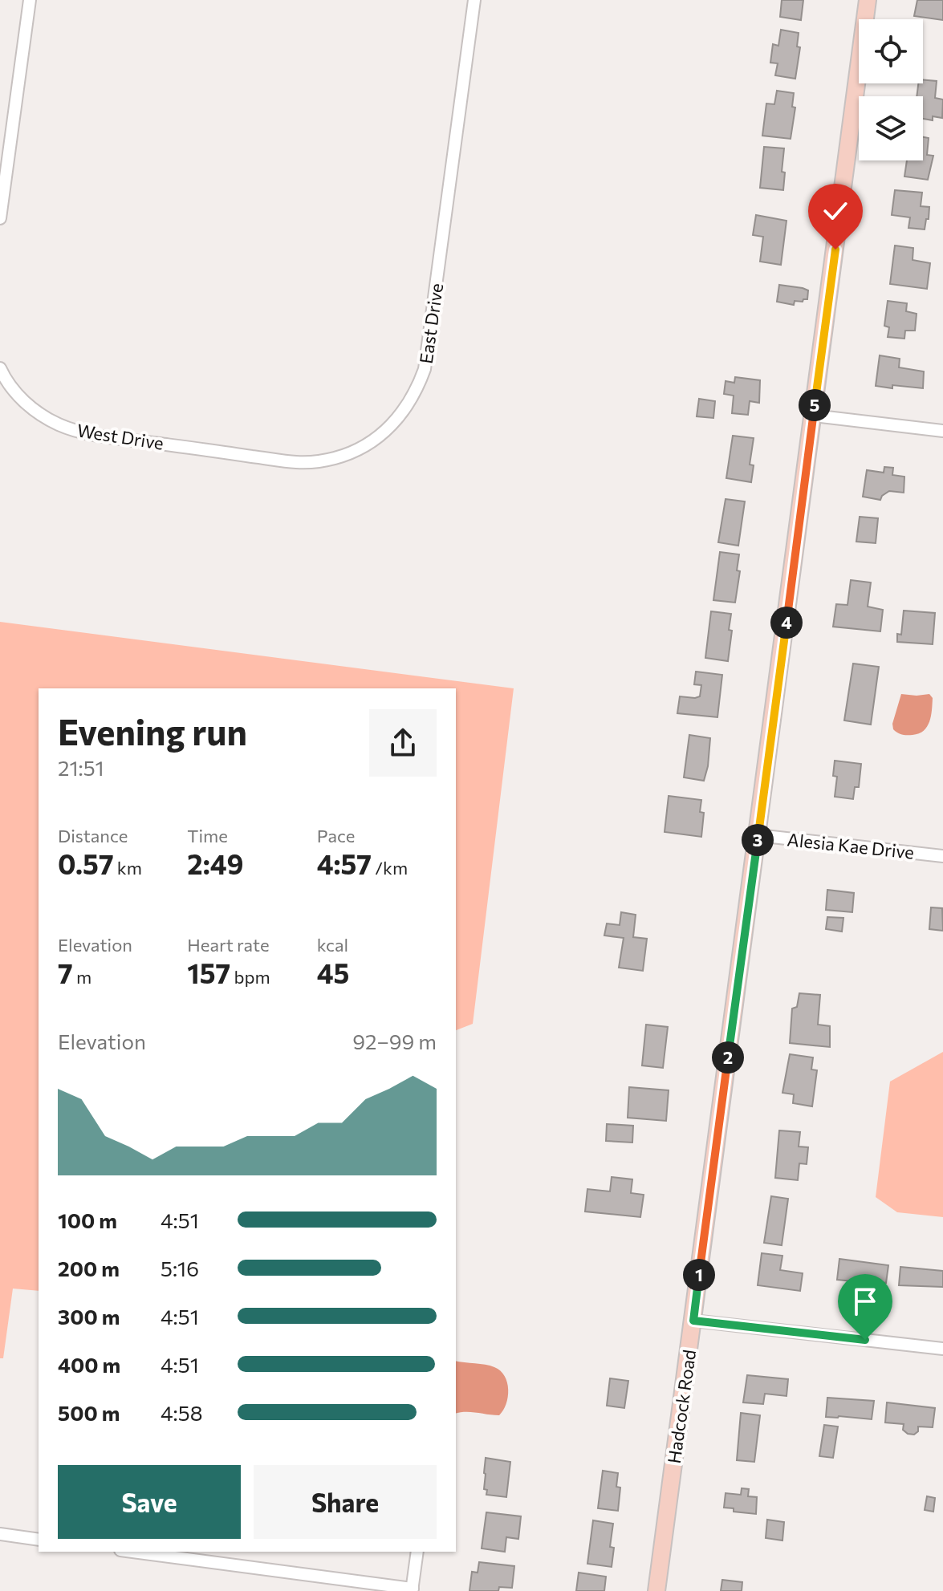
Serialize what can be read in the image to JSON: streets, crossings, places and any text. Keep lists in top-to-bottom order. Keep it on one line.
{"streets":{"street":["East Drive","West Drive","Alesia Kae Drive","Hadcock Road"]},"crossings":[["East Drive","West Drive"],["Alesia Kae Drive","Hadcock Road"]],"page":{"pins":["5","4","3","2","1"],"heading":["Evening run","21:51"],"stats":[["Distance","0.57 km"],["Time","2:49"],["Pace","4:57 /km"],["Elevation","7 m"],["Heart rate","157 bpm"],["kcal","45"]],"chart":["Elevation","92–99 m"],"list":[{"name":"100 m","note":"4:51"},{"name":"200 m","note":"5:16"},{"name":"300 m","note":"4:51"},{"name":"400 m","note":"4:51"},{"name":"500 m","note":"4:58"}],"buttons":["Save","Share"]}}
